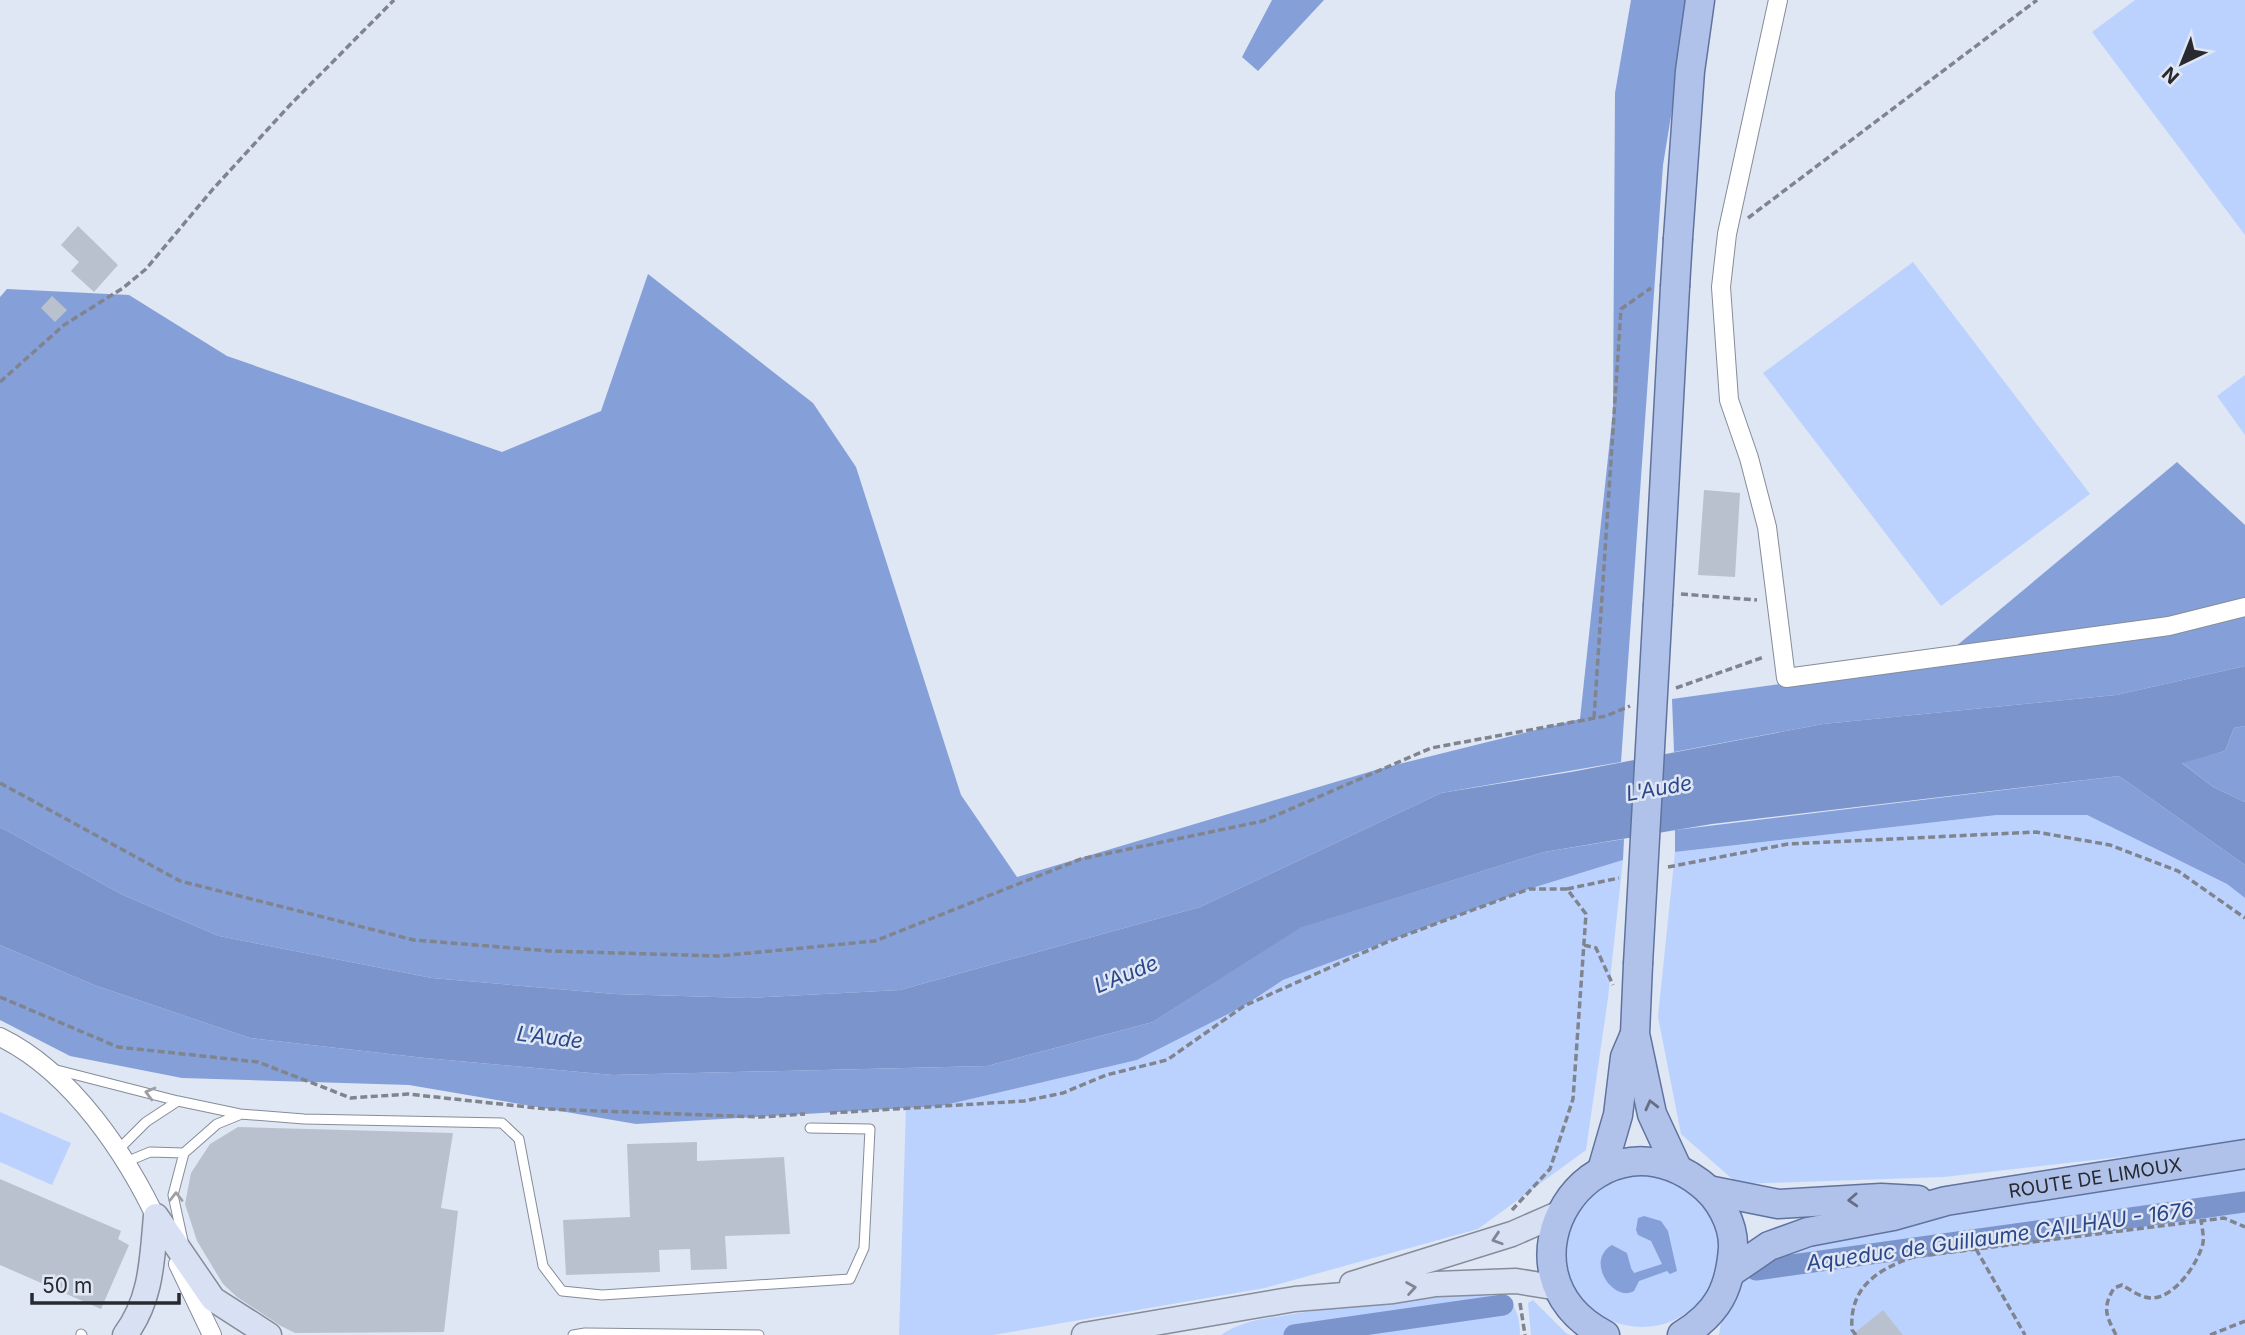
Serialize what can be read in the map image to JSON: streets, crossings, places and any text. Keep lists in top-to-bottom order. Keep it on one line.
{"streets":{"main road":["ROUTE DE LIMOUX"]},"water":["L'Aude","Aqueduc de Guillaume CAILHAU - 1676"],"scale_bar":"50 m","north":"bottom left"}
